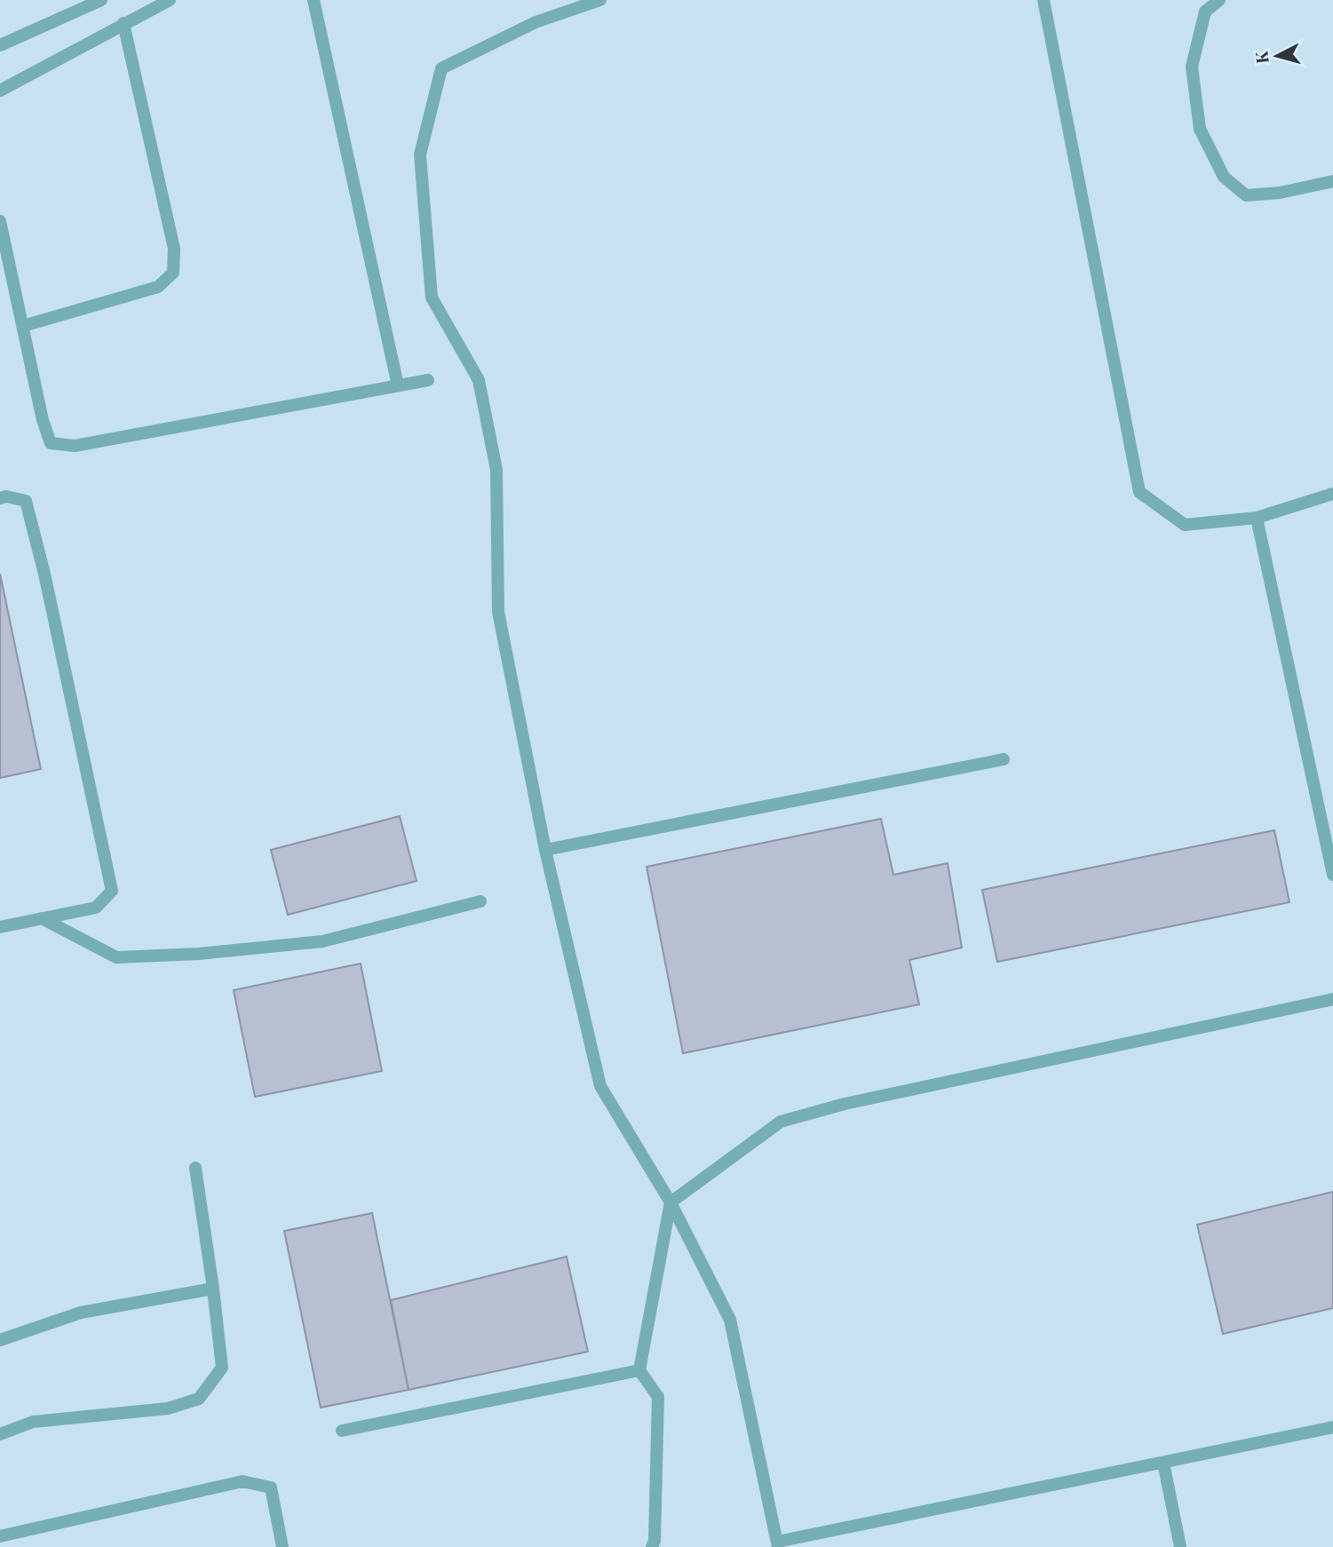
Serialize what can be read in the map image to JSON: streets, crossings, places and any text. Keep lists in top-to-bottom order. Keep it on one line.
{"north":"left"}
